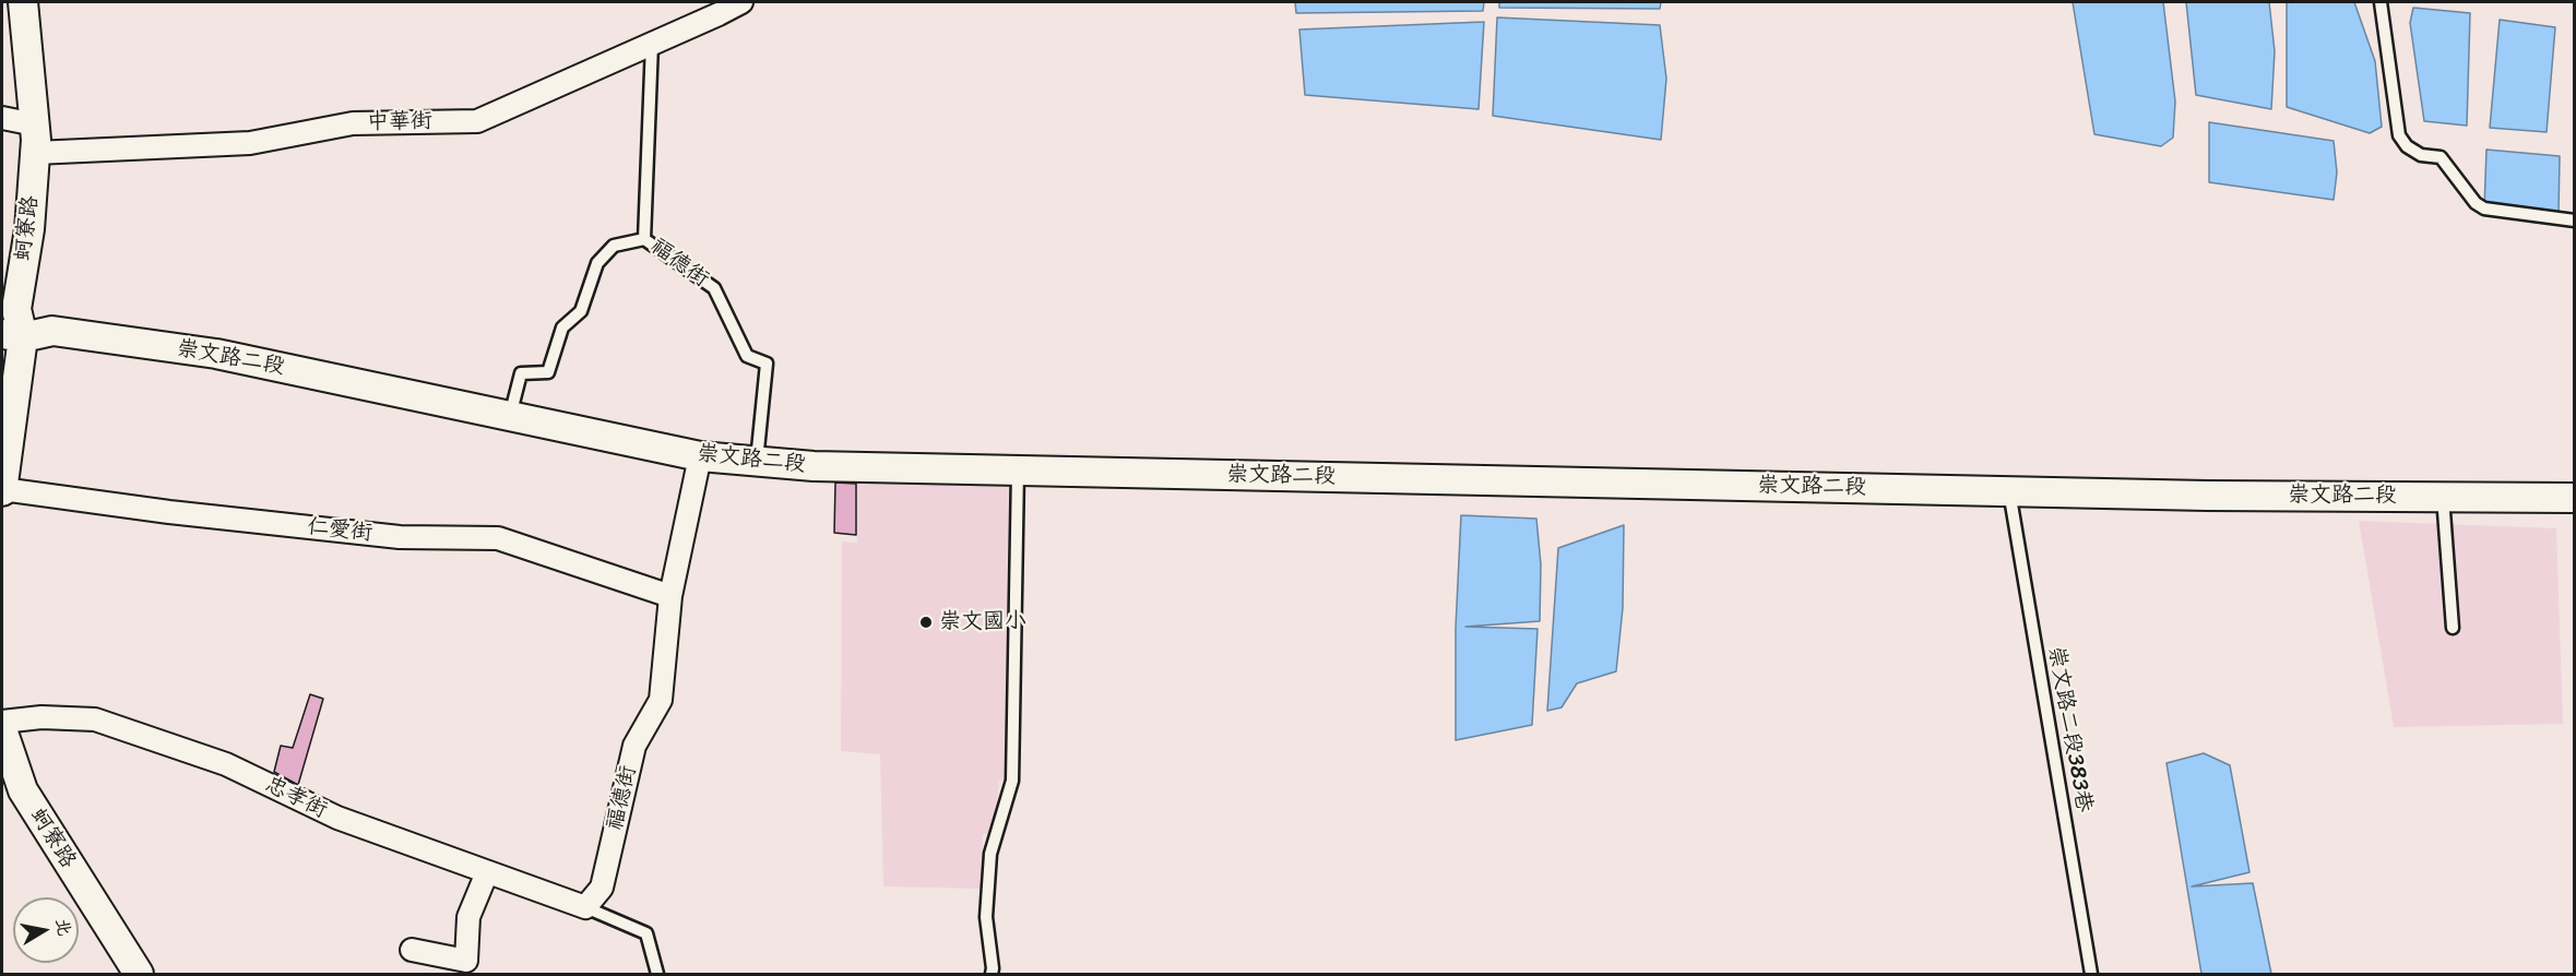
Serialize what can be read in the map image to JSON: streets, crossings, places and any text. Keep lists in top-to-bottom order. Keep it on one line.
{"streets":{"street":["中華街","蚵寮路","福德街","崇文路二段","仁愛街","忠孝街"],"lane":["崇文路二段383巷"]},"crossings":[["中華街","蚵寮路"],["中華街","福德街"],["蚵寮路","崇文路二段"],["蚵寮路","仁愛街"],["福德街","崇文路二段"],["福德街","仁愛街"],["福德街","忠孝街"],["崇文路二段","崇文路二段383巷"]],"places":["崇文國小"],"north":"right"}
